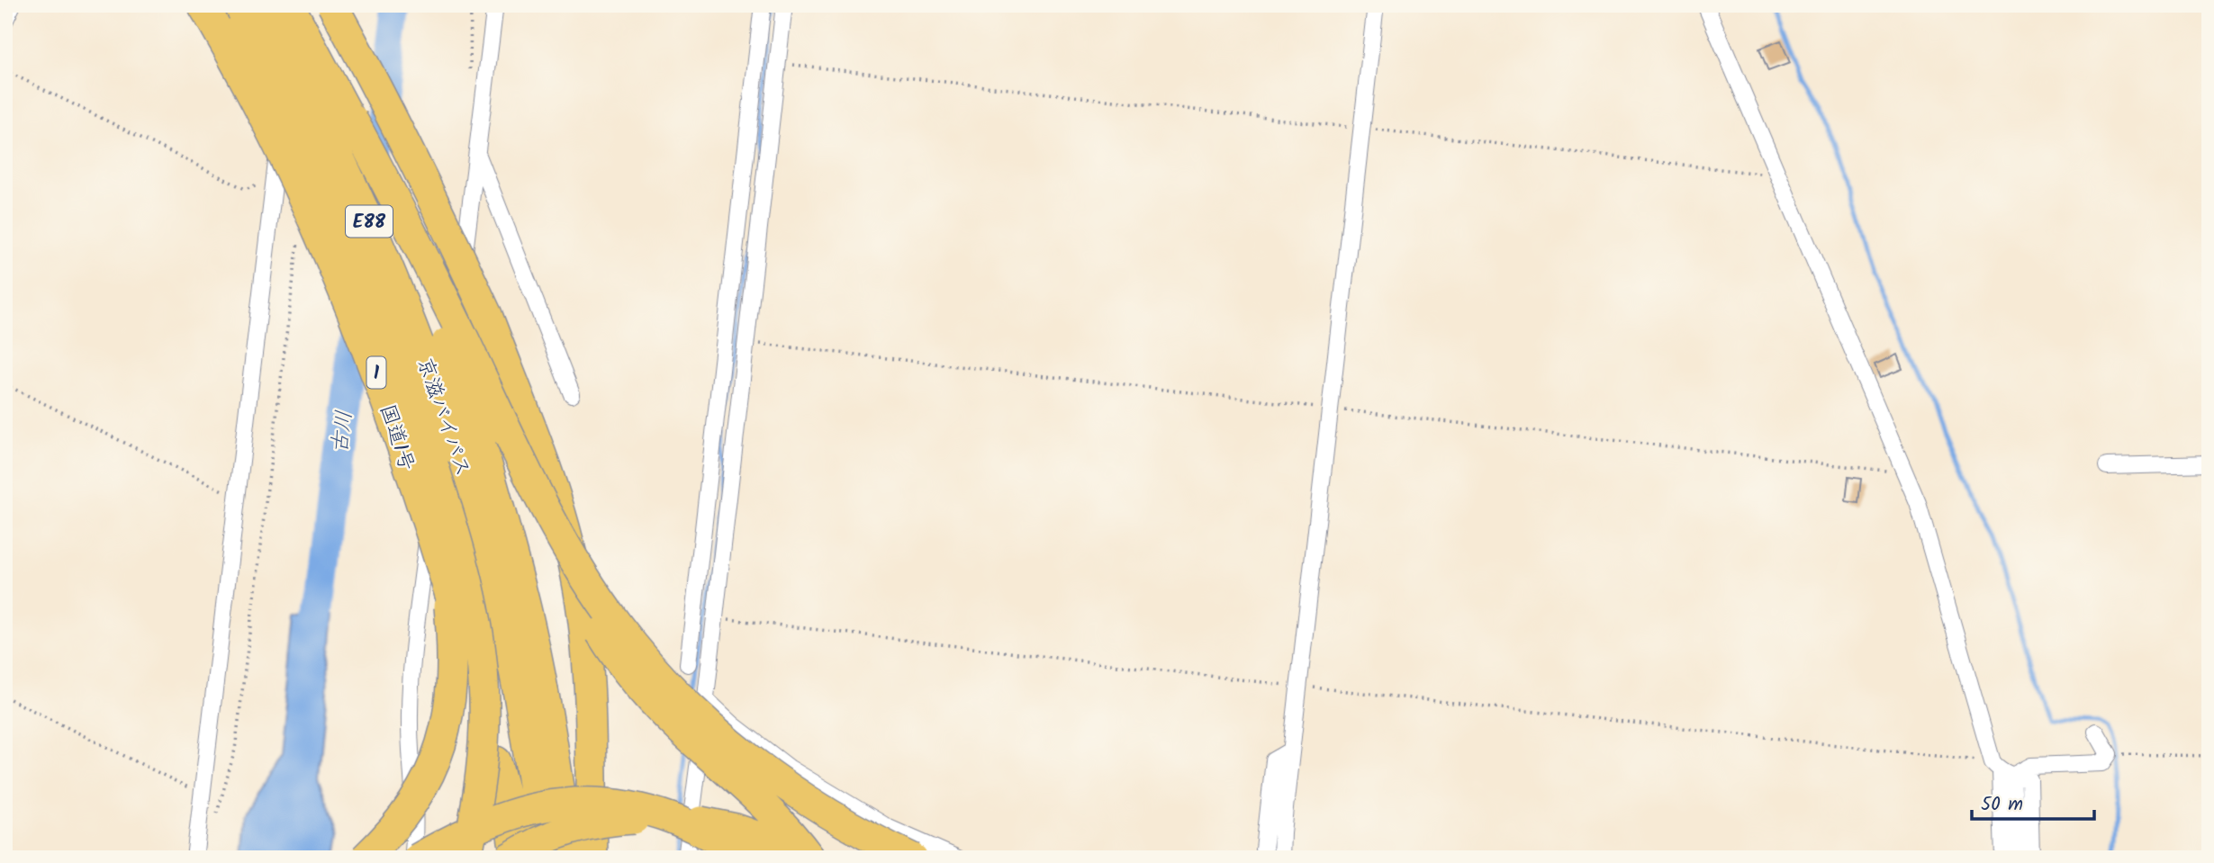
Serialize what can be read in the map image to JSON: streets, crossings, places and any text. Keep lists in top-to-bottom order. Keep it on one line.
{"streets":{"highway":["E88","1","京滋バイパス","国道1号"]},"water":["古川"],"scale_bar":"50 m"}
